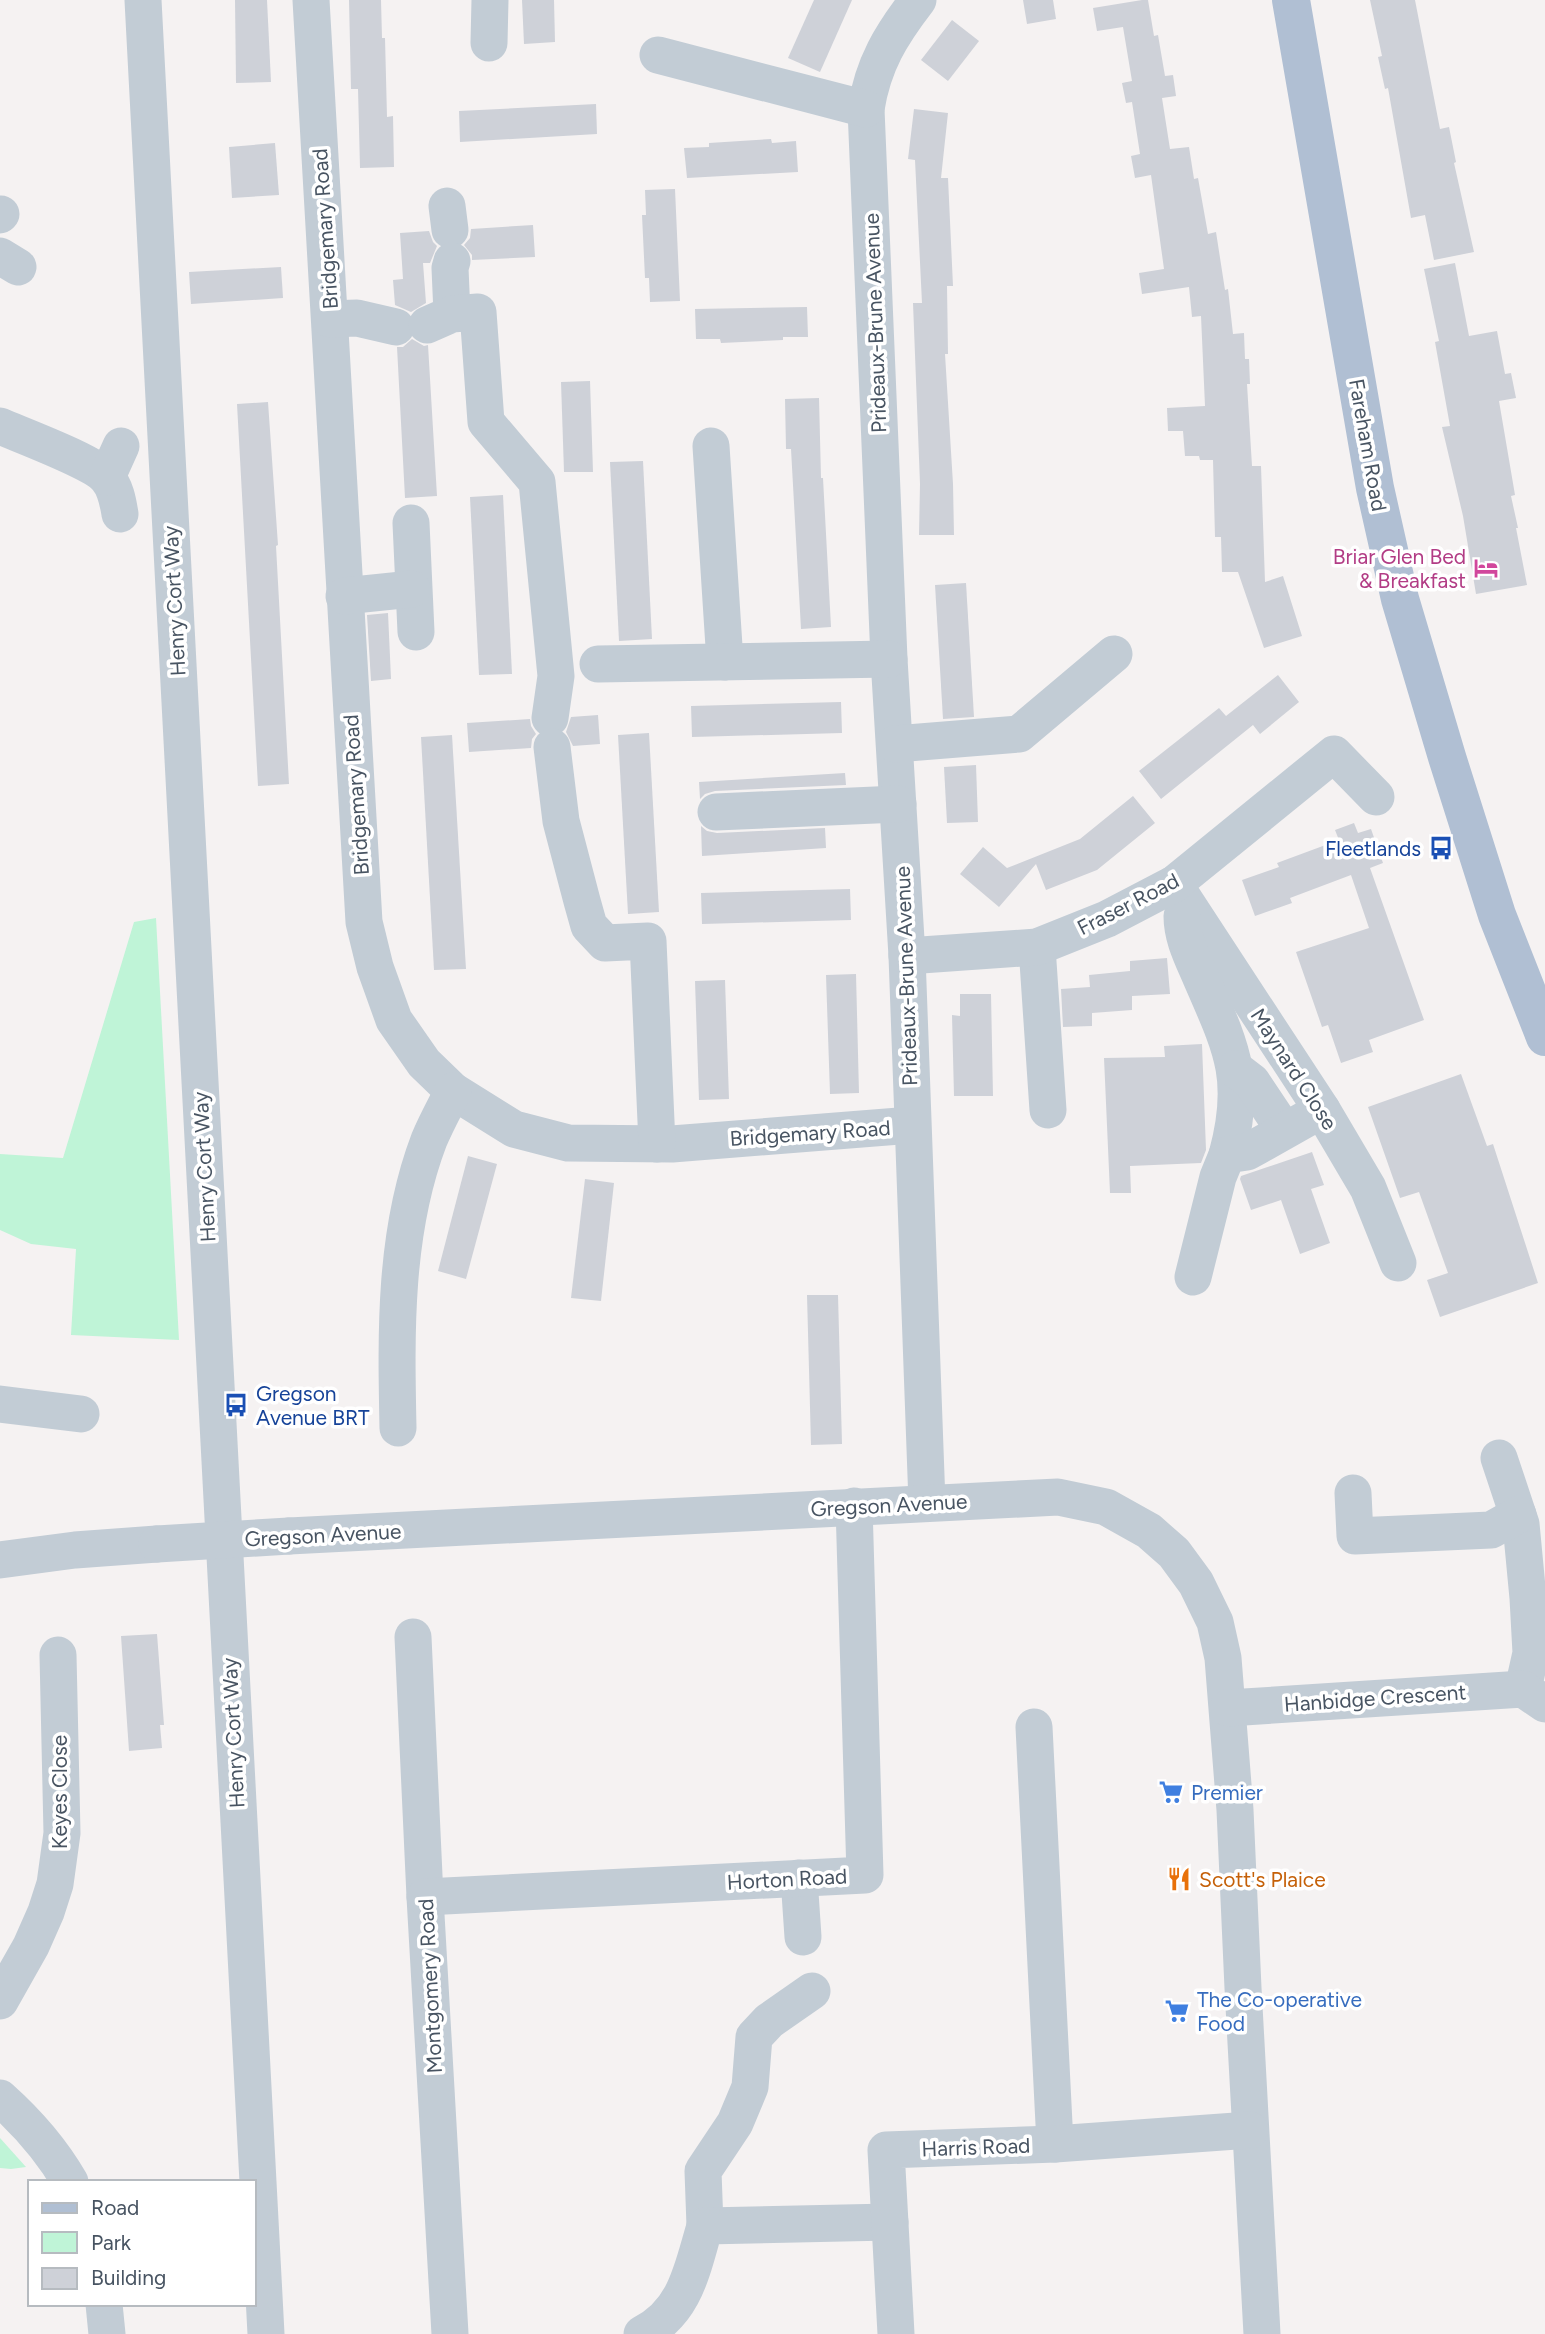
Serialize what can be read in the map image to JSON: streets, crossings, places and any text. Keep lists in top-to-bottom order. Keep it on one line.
{"streets":{"main road":["Fareham Road"],"street":["Bridgemary Road","Prideaux-Brune Avenue","Henry Cort Way","Fraser Road","Maynard Close","Gregson Avenue","Hanbidge Crescent","Keyes Close","Horton Road","Montgomery Road","Harris Road"]},"crossings":[["Bridgemary Road","Prideaux-Brune Avenue"],["Prideaux-Brune Avenue","Fraser Road"],["Prideaux-Brune Avenue","Gregson Avenue"],["Fraser Road","Maynard Close"],["Gregson Avenue","Hanbidge Crescent"],["Gregson Avenue","Horton Road"],["Gregson Avenue","Harris Road"],["Horton Road","Montgomery Road"]],"places":{"hotel":["Briar Glen Bed & Breakfast"],"bus stop":["Fleetlands","Gregson Avenue BRT"],"supermarket":["Premier","The Co-operative Food"],"restaurant":["Scott's Plaice"]},"legend":["Road","Park","Building"]}
